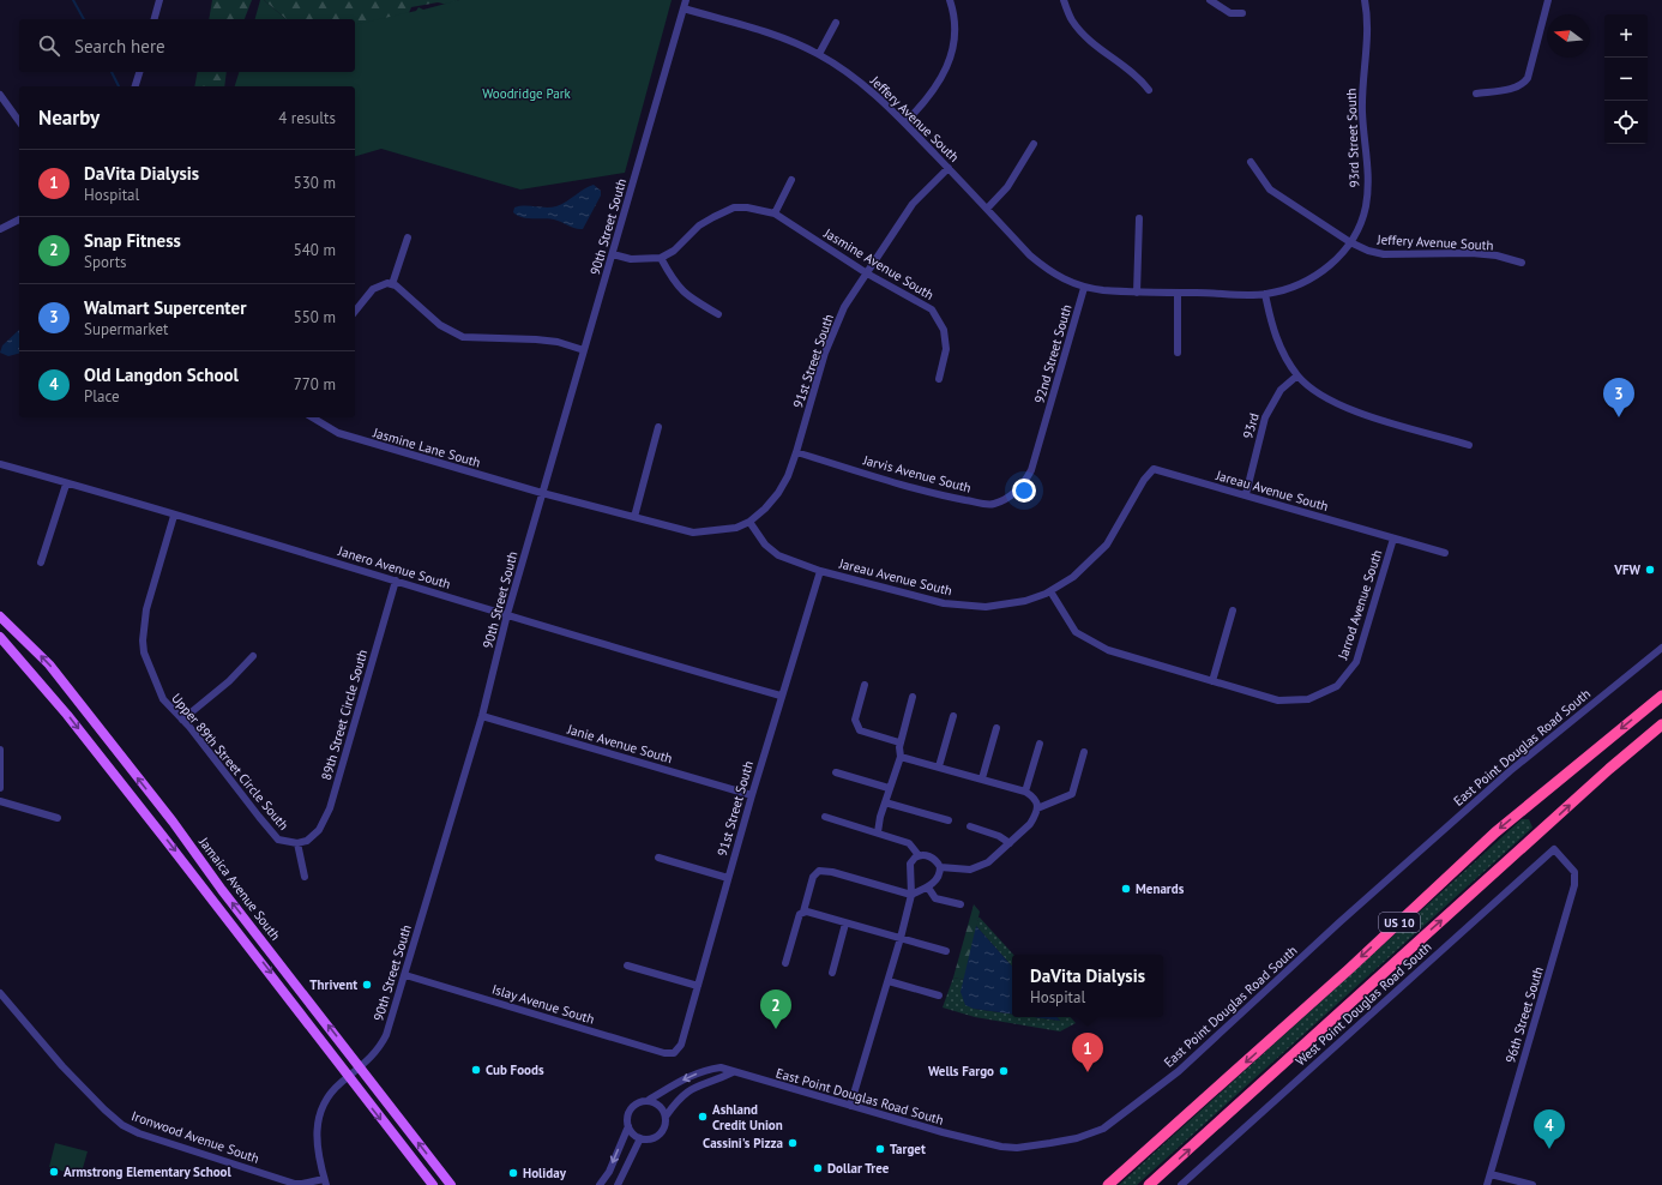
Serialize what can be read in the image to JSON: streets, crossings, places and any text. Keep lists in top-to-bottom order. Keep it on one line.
{"streets":{"highway":["US 10"],"main road":["Jamaica Avenue South"],"street":["Jeffery Avenue South","93rd Street South","90th Street South","Jasmine Avenue South","92nd Street South","91st Street South","93rd","Jasmine Lane South","Jarvis Avenue South","Jareau Avenue South","Janero Avenue South","Jarrod Avenue South","89th Street Circle South","Janie Avenue South","East Point Douglas Road South","Upper 89th Street Circle South","Islay Avenue South","West Point Douglas Road South","96th Street South","Ironwood Avenue South"]},"crossings":[["Jeffery Avenue South","93rd Street South"],["Jeffery Avenue South","90th Street South"],["Jeffery Avenue South","92nd Street South"],["Jeffery Avenue South","91st Street South"],["90th Street South","Jasmine Avenue South"],["90th Street South","Jasmine Lane South"],["90th Street South","Janero Avenue South"],["90th Street South","Janie Avenue South"],["90th Street South","Jamaica Avenue South"],["90th Street South","Islay Avenue South"],["90th Street South","Ironwood Avenue South"],["Jasmine Avenue South","91st Street South"],["92nd Street South","Jarvis Avenue South"],["91st Street South","Jarvis Avenue South"],["91st Street South","Jareau Avenue South"],["91st Street South","Janero Avenue South"],["91st Street South","Janie Avenue South"],["91st Street South","Islay Avenue South"],["93rd","Jareau Avenue South"],["Jareau Avenue South","Jarrod Avenue South"],["Janero Avenue South","89th Street Circle South"],["Janero Avenue South","Upper 89th Street Circle South"],["89th Street Circle South","Upper 89th Street Circle South"],["West Point Douglas Road South","96th Street South"]],"parks":["Woodridge Park"],"places":["VFW","Menards","Thrivent","Cub Foods","Wells Fargo","Ashland Credit Union","Cassini's Pizza","Target","Dollar Tree","Armstrong Elementary School","Holiday"],"north":"left","page":{"map_buttons":["+","−"],"search":"Search here","heading":["Nearby","4 results"],"list":[{"mark":"1","name":"DaVita Dialysis","note":"Hospital","value":"530 m"},{"mark":"2","name":"Snap Fitness","note":"Sports","value":"540 m"},{"mark":"3","name":"Walmart Supercenter","note":"Supermarket","value":"550 m"},{"mark":"4","name":"Old Langdon School","note":"Place","value":"770 m"}],"pins":["3","2","1","4"],"popup":["DaVita Dialysis","Hospital"]}}
